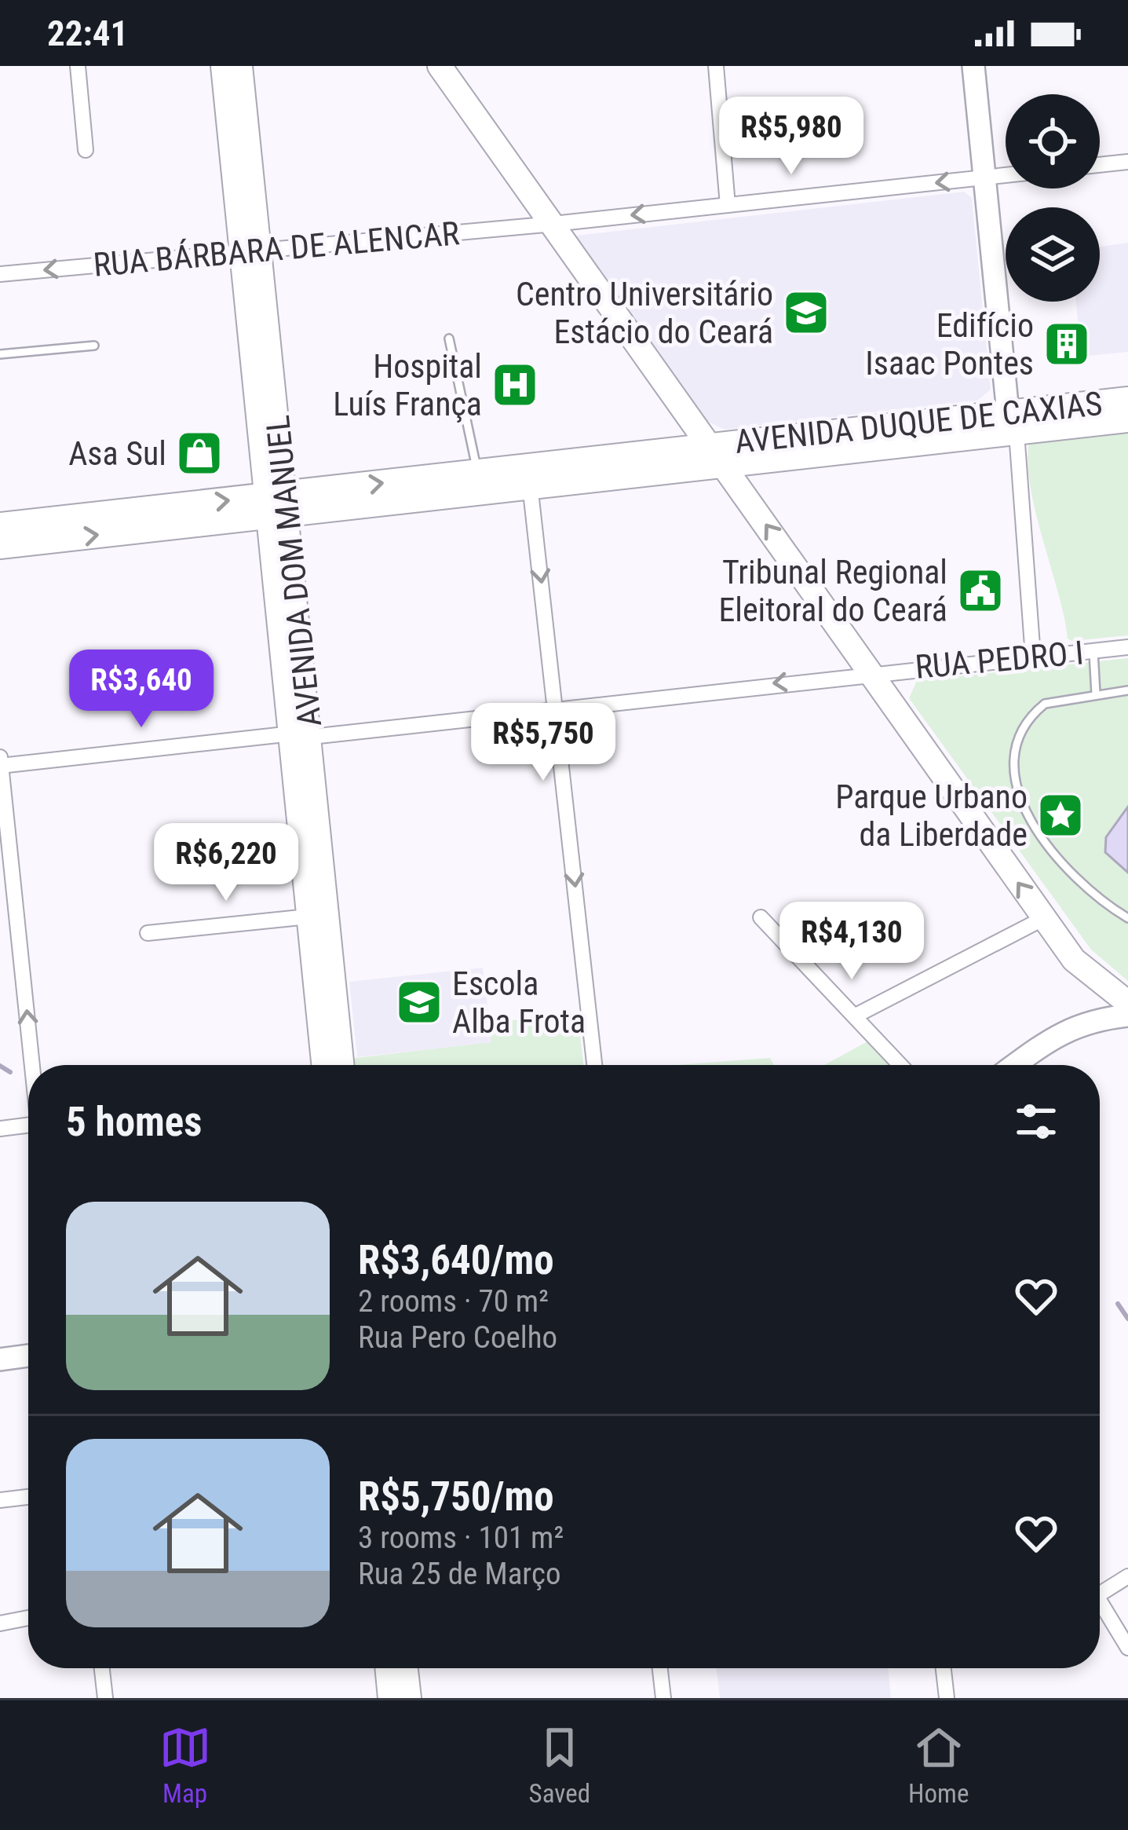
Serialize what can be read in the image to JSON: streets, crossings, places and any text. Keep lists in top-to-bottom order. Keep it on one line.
{"streets":{"main road":["AVENIDA DUQUE DE CAXIAS","AVENIDA DOM MANUEL"],"street":["RUA BÁRBARA DE ALENCAR","RUA PEDRO I"]},"crossings":[["RUA BÁRBARA DE ALENCAR","AVENIDA DOM MANUEL"],["AVENIDA DOM MANUEL","RUA PEDRO I"]],"one_way":["RUA BÁRBARA DE ALENCAR"],"places":{"school or university":["Centro Universitário Estácio do Ceará","Escola Alba Frota"],"building":["Edifício Isaac Pontes"],"hospital":["Hospital Luís França"],"shop":["Asa Sul"],"public building":["Tribunal Regional Eleitoral do Ceará"],"place":["Parque Urbano da Liberdade"]},"page":{"status":"22:41","price":["R$5,980","R$3,640","R$5,750","R$6,220","R$4,130"],"heading":"5 homes","list":[{"name":"R$3,640/mo","note":"2 rooms · 70 m² · Rua Pero Coelho"},{"name":"R$5,750/mo","note":"3 rooms · 101 m² · Rua 25 de Março"}],"tabs":["Map","Saved","Home"]}}
